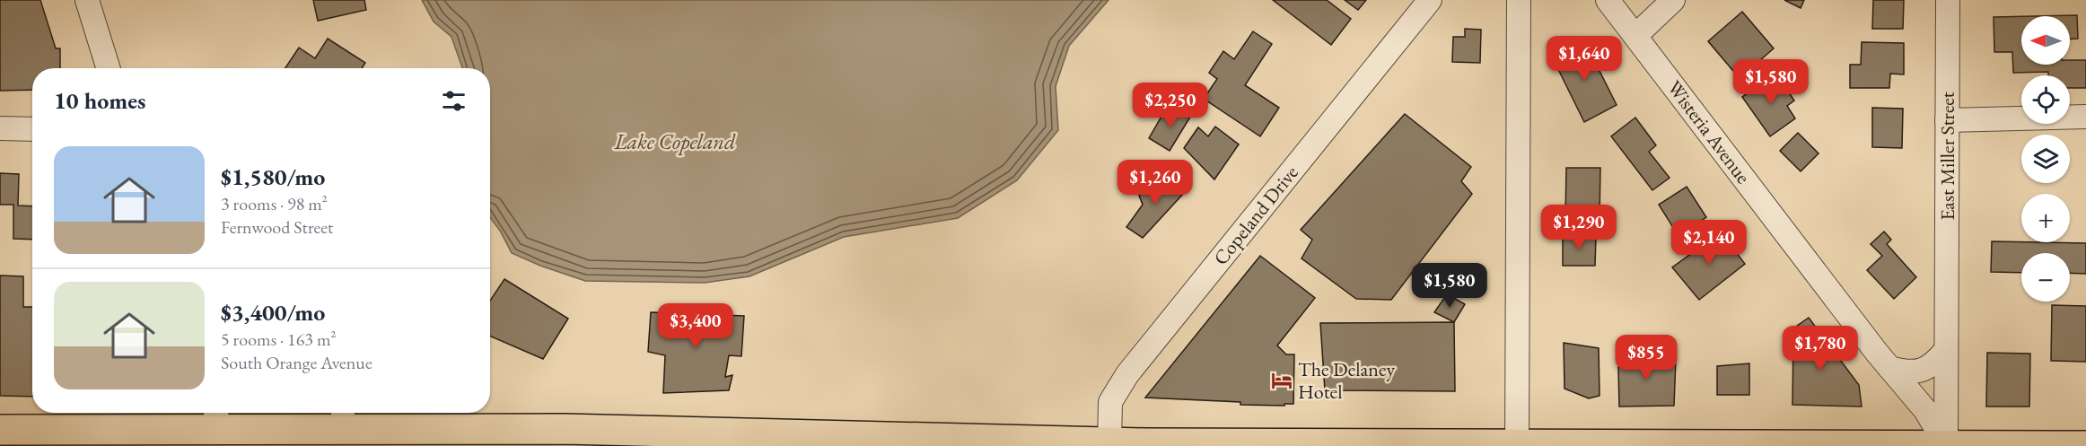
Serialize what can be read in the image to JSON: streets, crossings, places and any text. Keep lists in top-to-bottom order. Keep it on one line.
{"streets":{"street":["Wisteria Avenue","East Miller Street","Copeland Drive"]},"water":["Lake Copeland"],"places":{"hotel":["The Delaney Hotel"]},"north":"left","page":{"map_buttons":["+","−"],"price":["$1,640","$1,580","$2,250","$1,260","$1,290","$2,140","$1,580","$3,400","$1,780","$855"],"heading":"10 homes","list":[{"name":"$1,580/mo","note":"3 rooms · 98 m² · Fernwood Street"},{"name":"$3,400/mo","note":"5 rooms · 163 m² · South Orange Avenue"}]}}
